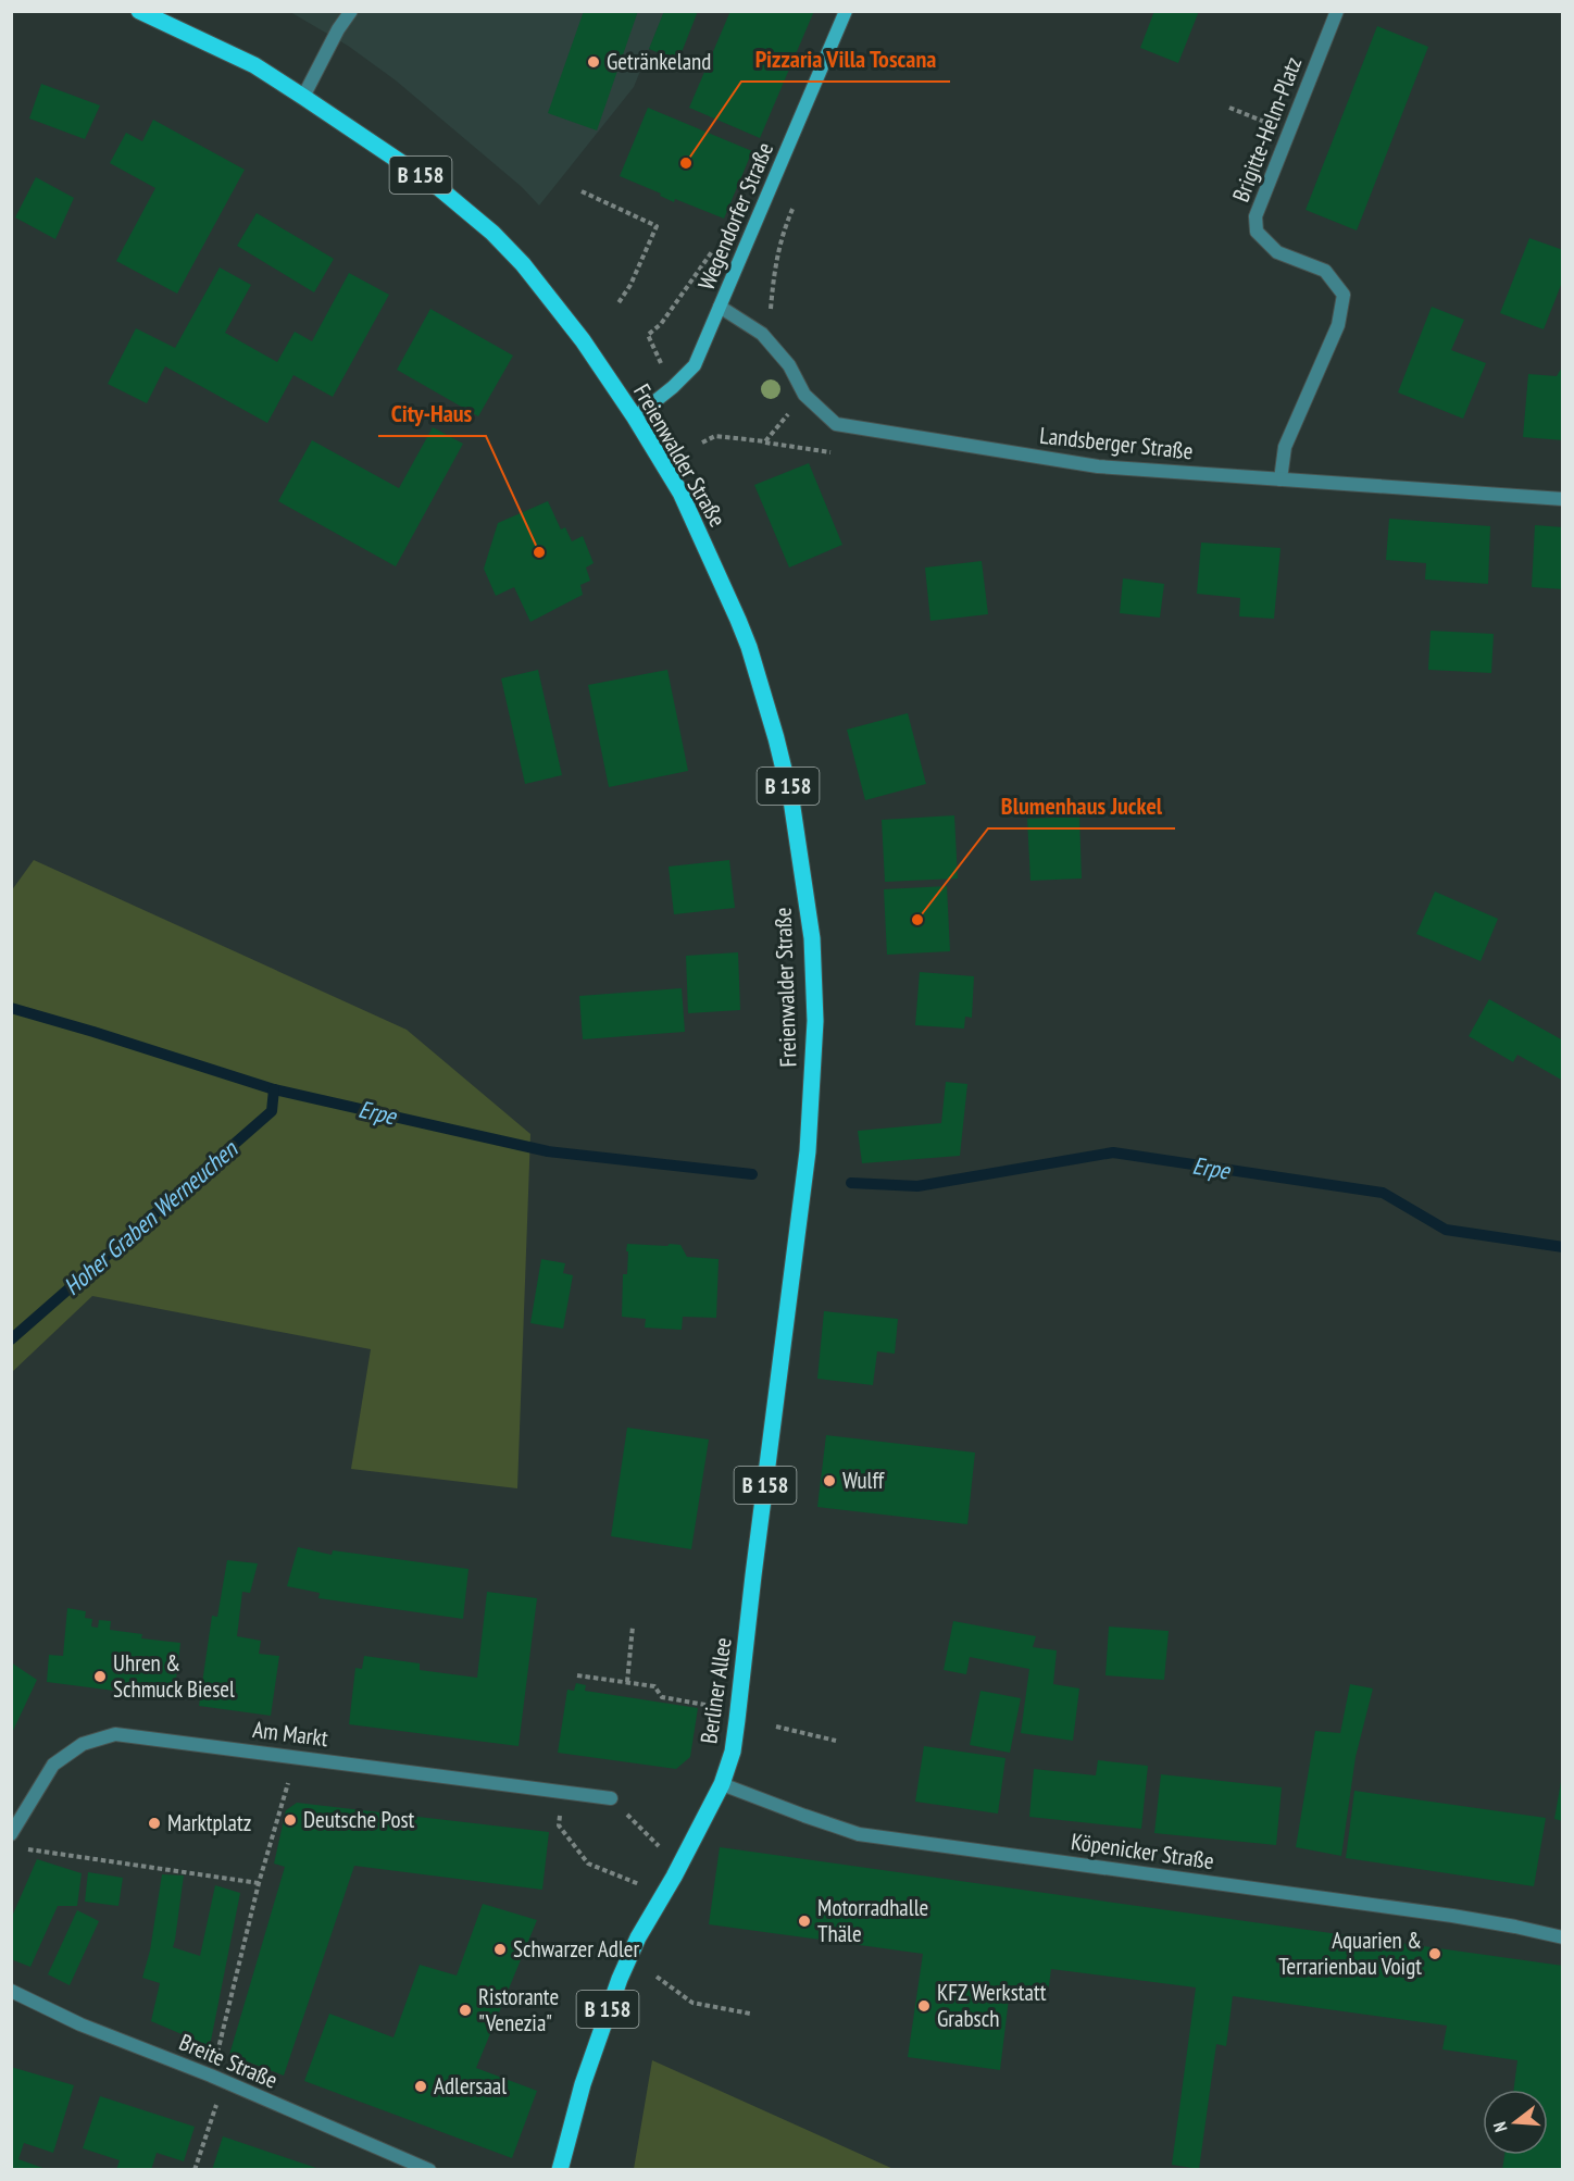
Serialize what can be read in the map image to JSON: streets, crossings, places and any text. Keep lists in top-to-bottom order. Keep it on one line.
{"streets":{"main road":["B 158","Wegendorfer Straße","Freienwalder Straße","Berliner Allee"],"street":["Brigitte-Helm-Platz","Landsberger Straße","Am Markt","Köpenicker Straße","Breite Straße"]},"crossings":[["Brigitte-Helm-Platz","Landsberger Straße"],["Wegendorfer Straße","Landsberger Straße"],["Wegendorfer Straße","Freienwalder Straße"],["Freienwalder Straße","Berliner Allee"],["Berliner Allee","Köpenicker Straße"]],"water":["Erpe","Hoher Graben Werneuchen"],"places":["Getränkeland","Pizzaria Villa Toscana","City-Haus","Blumenhaus Juckel","Wulff","Uhren & Schmuck Biesel","Deutsche Post","Marktplatz","Motorradhalle Thäle","Schwarzer Adler","Aquarien & Terrarienbau Voigt","KFZ Werkstatt Grabsch","Ristorante \"Venezia\"","Adlersaal"],"north":"left"}
